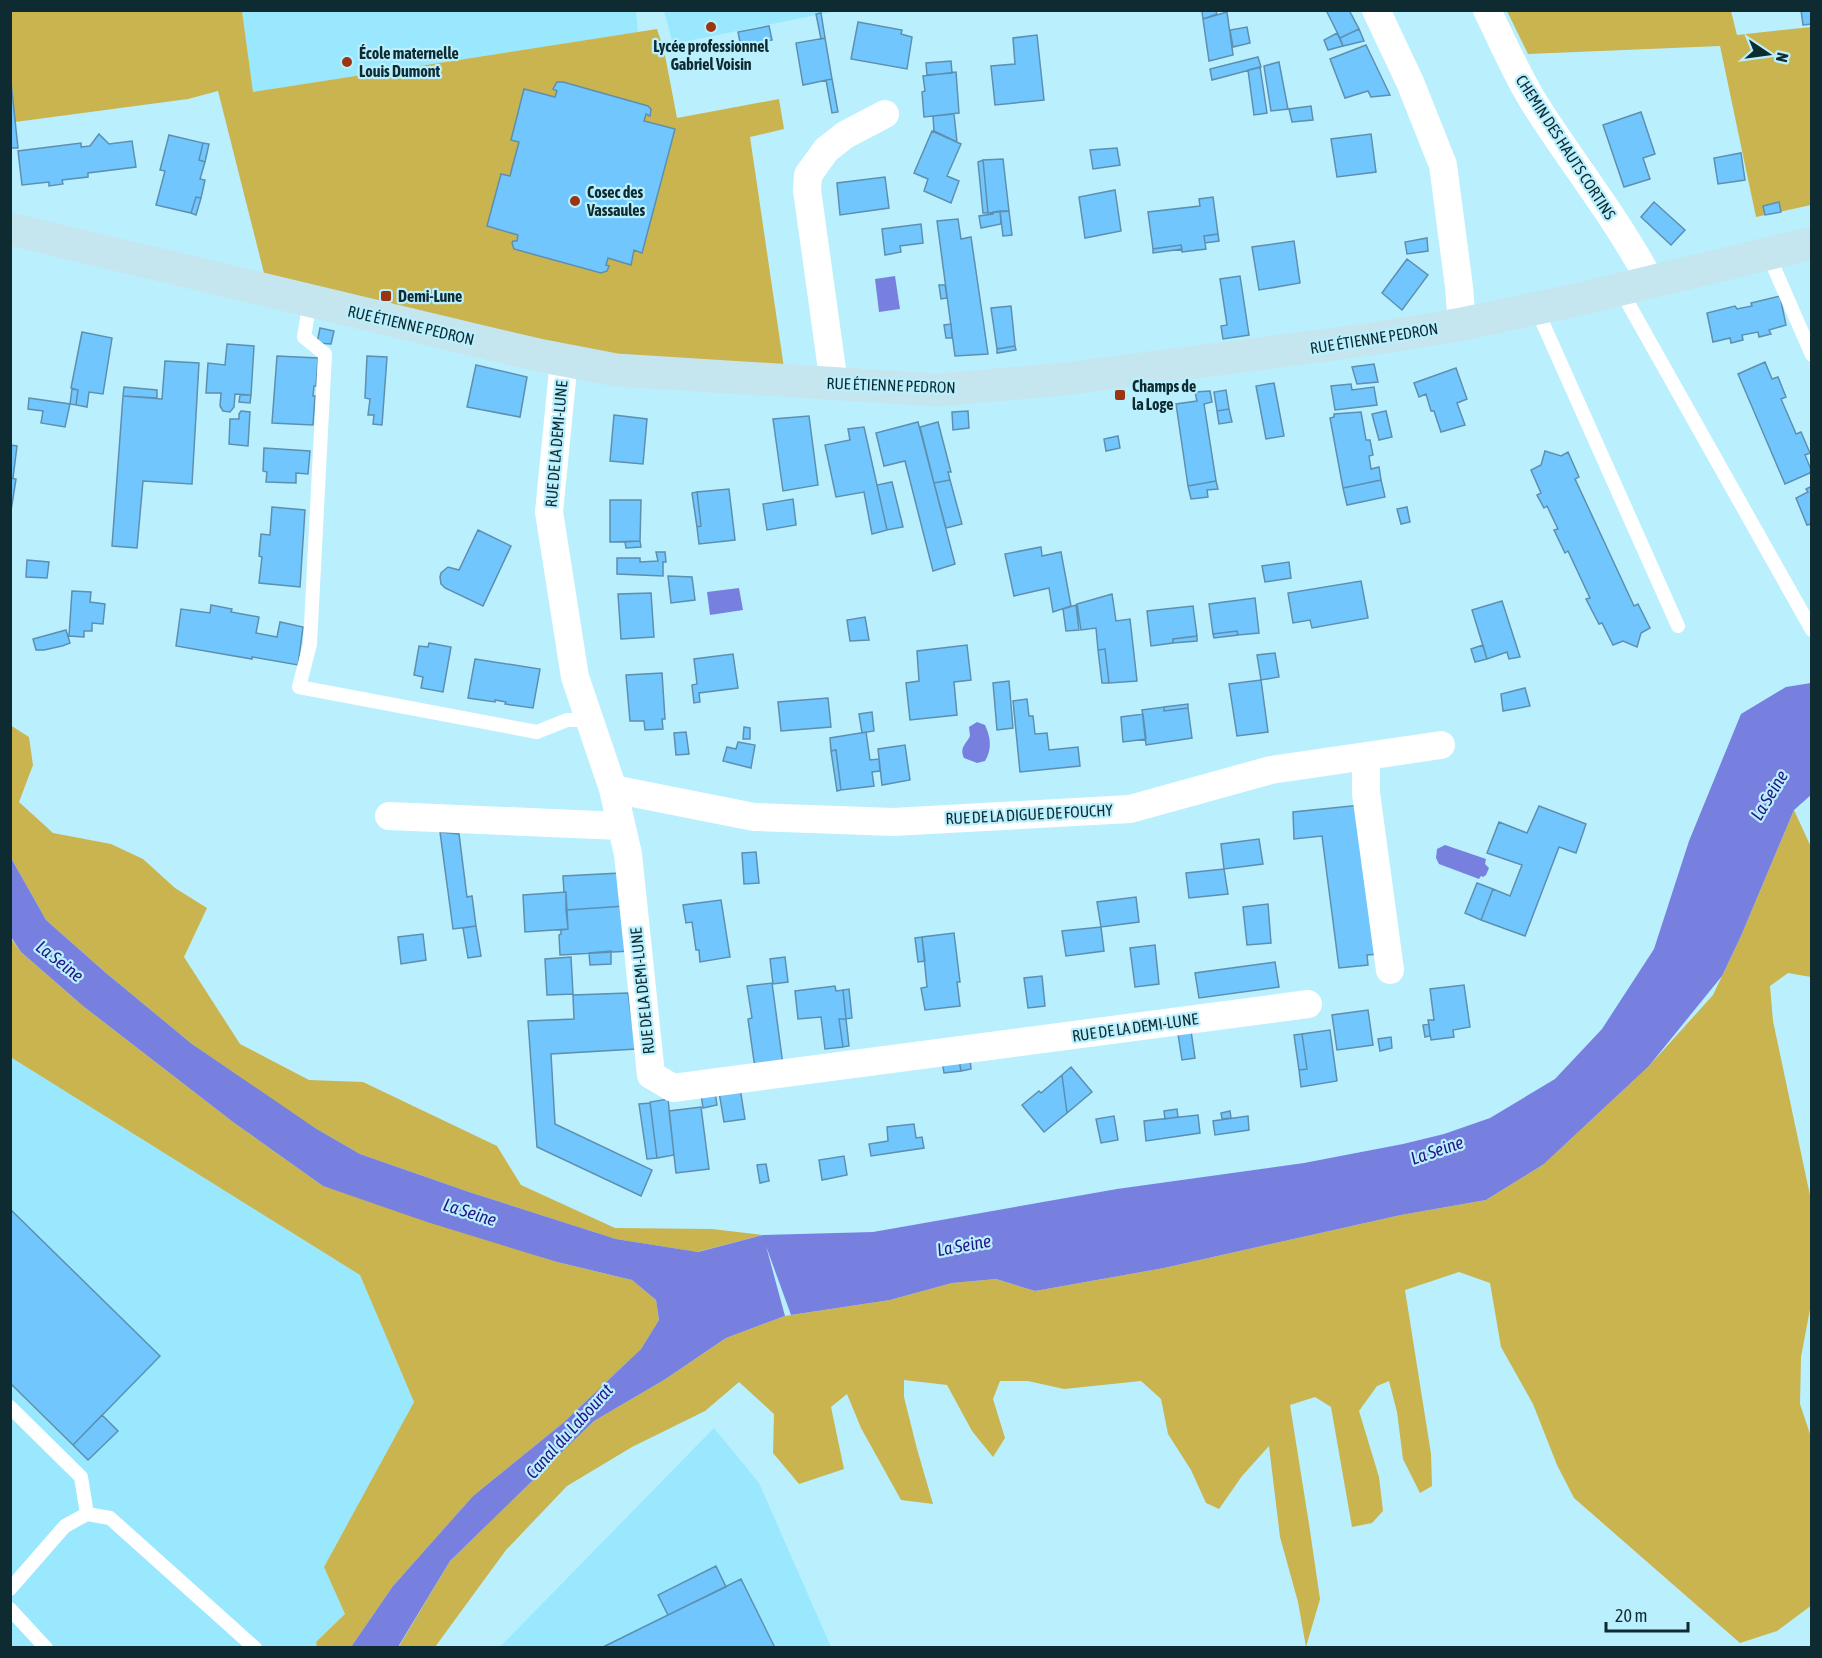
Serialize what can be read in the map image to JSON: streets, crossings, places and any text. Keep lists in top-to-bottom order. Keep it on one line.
{"streets":{"street":["CHEMIN DES HAUTS CORTINS","RUE ÉTIENNE PEDRON","RUE DE LA DEMI-LUNE","RUE DE LA DIGUE DE FOUCHY"]},"crossings":[["CHEMIN DES HAUTS CORTINS","RUE ÉTIENNE PEDRON"],["RUE ÉTIENNE PEDRON","RUE DE LA DEMI-LUNE"],["RUE DE LA DEMI-LUNE","RUE DE LA DIGUE DE FOUCHY"]],"water":["La Seine","Canal du Labourat"],"places":{"other":["Lycée professionnel Gabriel Voisin","École maternelle Louis Dumont","Cosec des Vassaules"],"transit":["Demi-Lune","Champs de la Loge"]},"scale_bar":"20 m","north":"right"}
